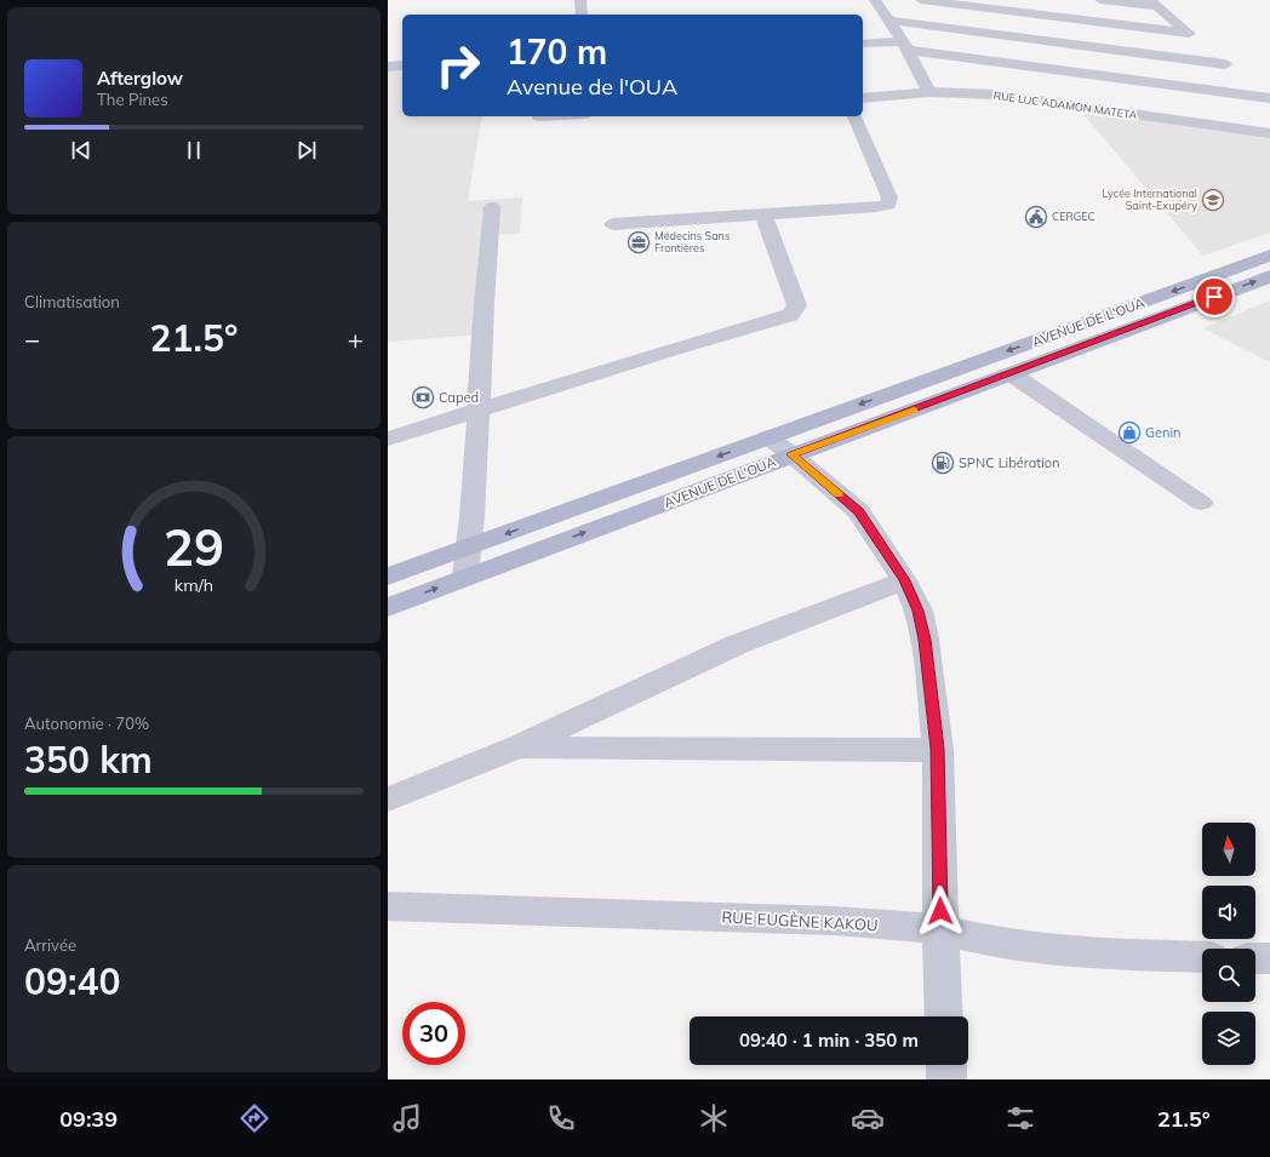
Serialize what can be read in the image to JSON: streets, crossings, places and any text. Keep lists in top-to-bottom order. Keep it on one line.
{"streets":{"main road":["AVENUE DE L'OUA"],"street":["RUE LUC ADAMON MATETA","RUE EUGÈNE KAKOU"]},"places":{"school or university":["Lycée International Saint-Exupéry"],"public building":["CERGEC"],"office":["Médecins Sans Frontières"],"bank":["Caped"],"shop":["Genin"],"fuel station":["SPNC Libération"]},"north":"top","page":{"turn":["170 m","Avenue de l'OUA"],"song":["Afterglow","The Pines"],"tile":["Climatisation",["Autonomie · 70%","350 km"],["Arrivée","09:40"]],"heat":["−","21.5°","+"],"limit":"30","trip":"09:40 · 1 min · 350 m","tabs":["09:39","21.5°"],"gauge":["29","km/h"]}}
